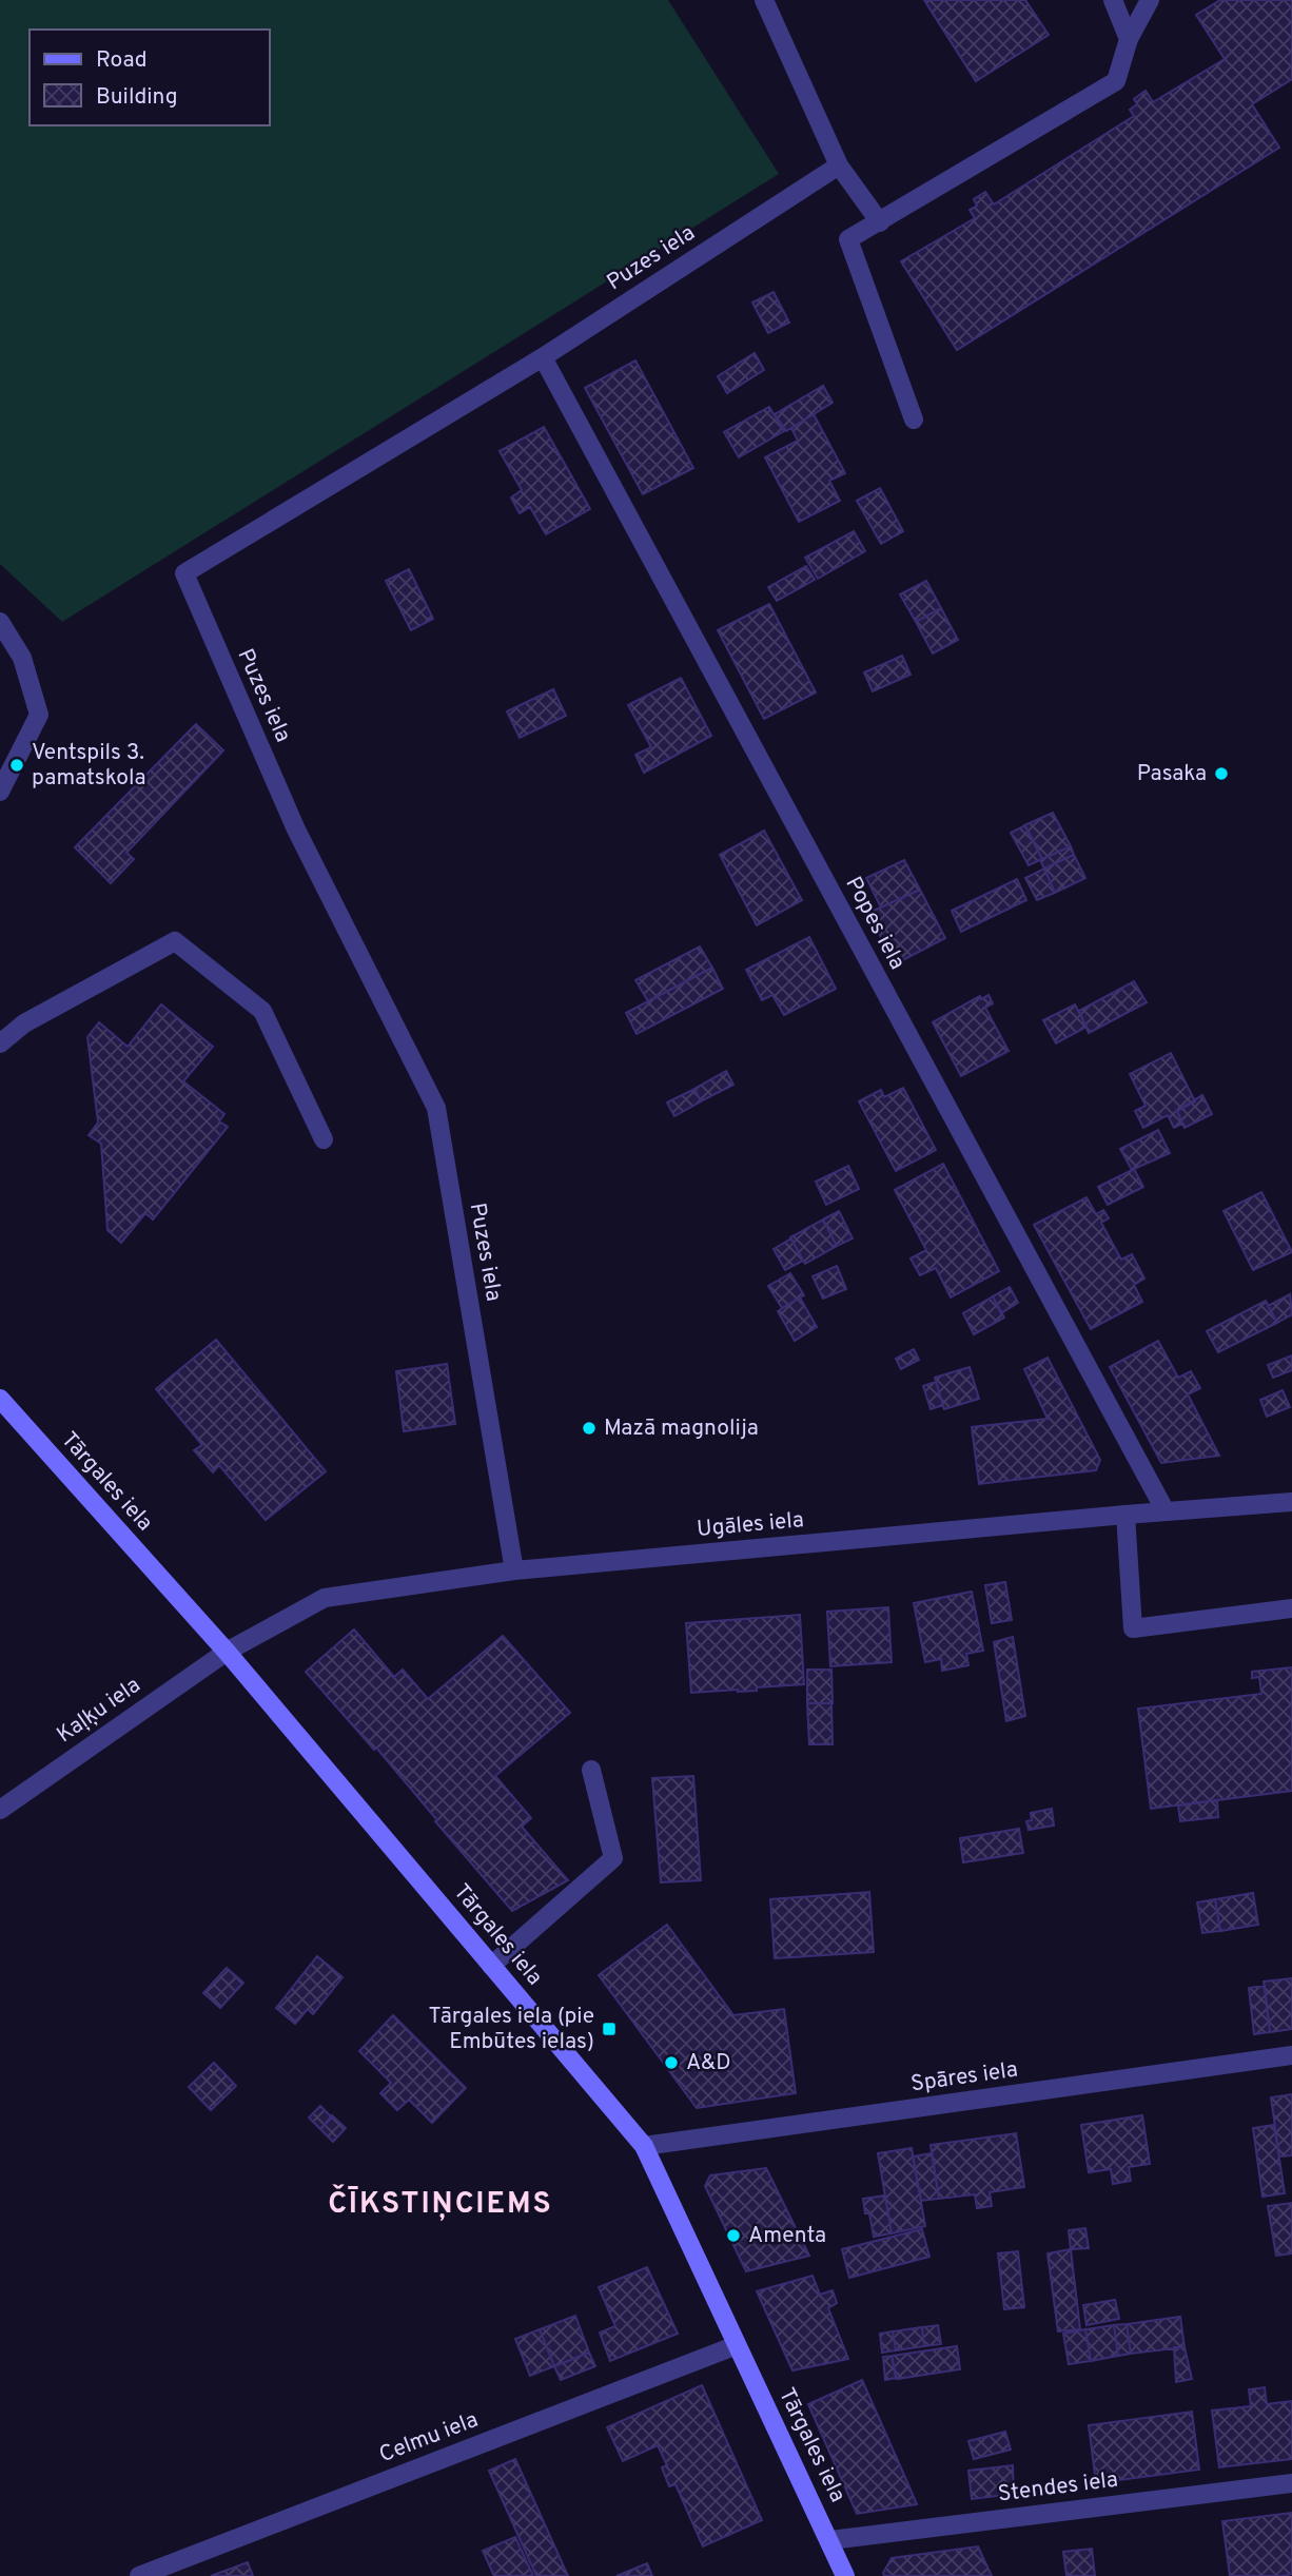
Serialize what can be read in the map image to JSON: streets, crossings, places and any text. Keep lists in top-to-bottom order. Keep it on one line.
{"streets":{"street":["Puzes iela","Popes iela","Tārgales iela","Ugāles iela","Kaļķu iela","Spāres iela","Celmu iela","Stendes iela"]},"crossings":[["Puzes iela","Popes iela"],["Puzes iela","Ugāles iela"],["Popes iela","Ugāles iela"],["Tārgales iela","Ugāles iela"],["Tārgales iela","Kaļķu iela"],["Tārgales iela","Spāres iela"],["Tārgales iela","Celmu iela"],["Tārgales iela","Stendes iela"],["Ugāles iela","Kaļķu iela"]],"districts":["ČĪKSTIŅCIEMS"],"places":{"other":["Ventspils 3. pamatskola","Pasaka","Mazā magnolija","A&D","Amenta"],"transit":["Tārgales iela (pie Embūtes ielas)"]},"legend":["Road","Building"]}
